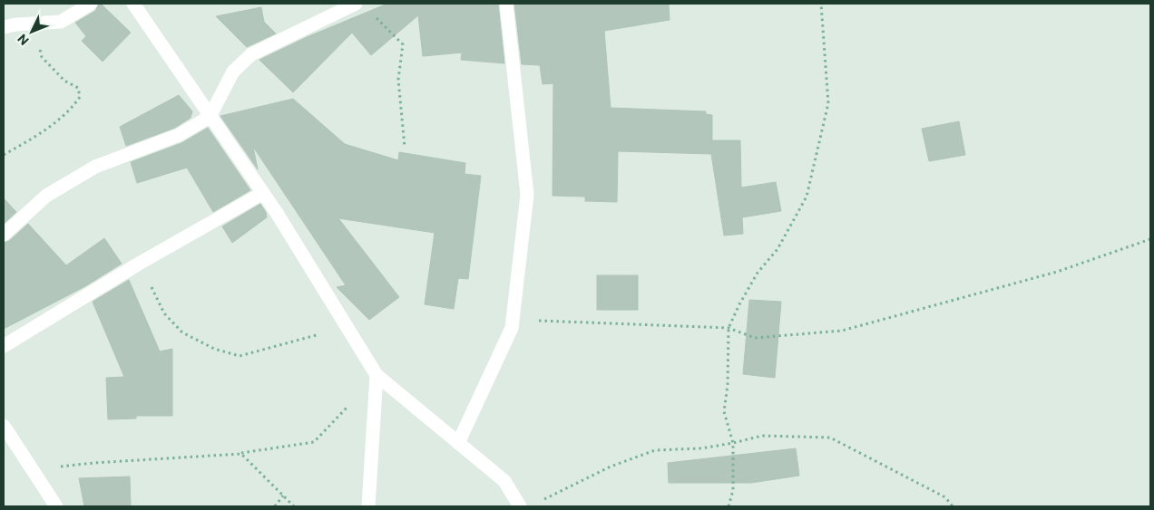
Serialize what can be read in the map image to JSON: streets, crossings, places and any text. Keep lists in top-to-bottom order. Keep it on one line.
{"north":"bottom left"}
